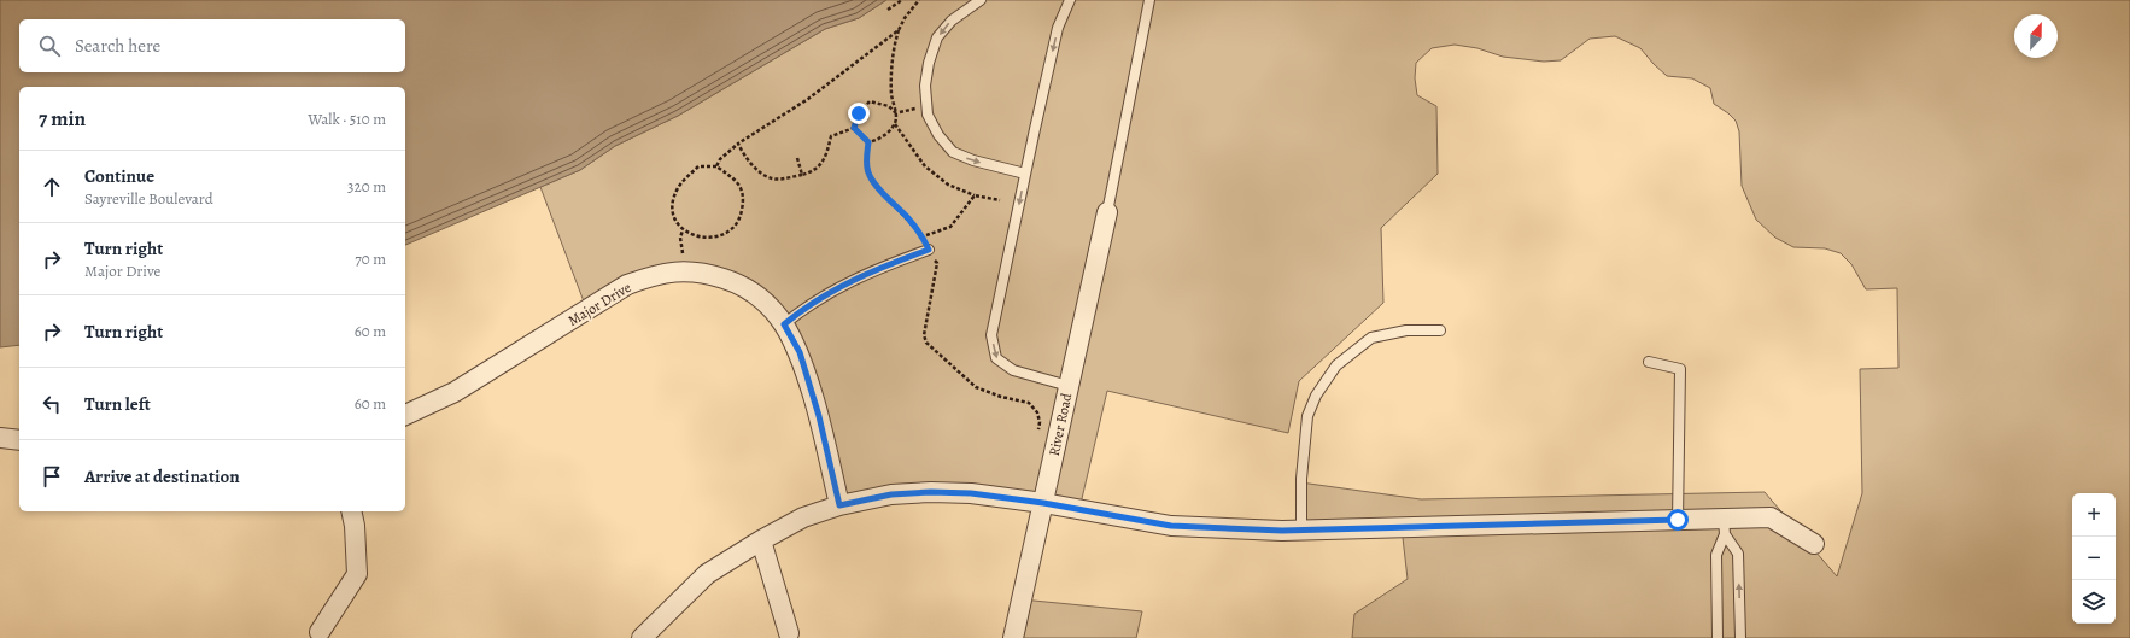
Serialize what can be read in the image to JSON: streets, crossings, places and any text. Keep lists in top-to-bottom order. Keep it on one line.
{"streets":{"street":["Major Drive","River Road"]},"north":"top","page":{"search":"Search here","heading":["7 min","Walk · 510 m"],"list":[["Continue","Sayreville Boulevard","320 m"],["Turn right","Major Drive","70 m"],["Turn right","60 m"],["Turn left","60 m"],"Arrive at destination"],"map_buttons":["+","−"]}}
